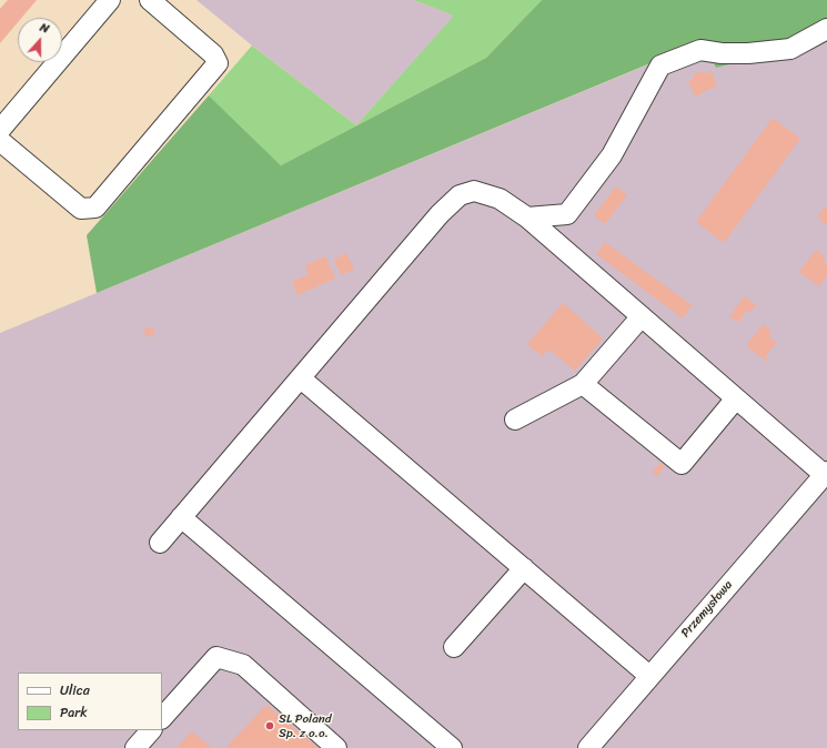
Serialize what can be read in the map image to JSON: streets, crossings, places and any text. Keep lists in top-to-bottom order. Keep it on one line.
{"streets":{"street":["Przemysłowa"]},"places":["SL Poland Sp. z o.o."],"legend":["Ulica","Park"],"north":"top"}
